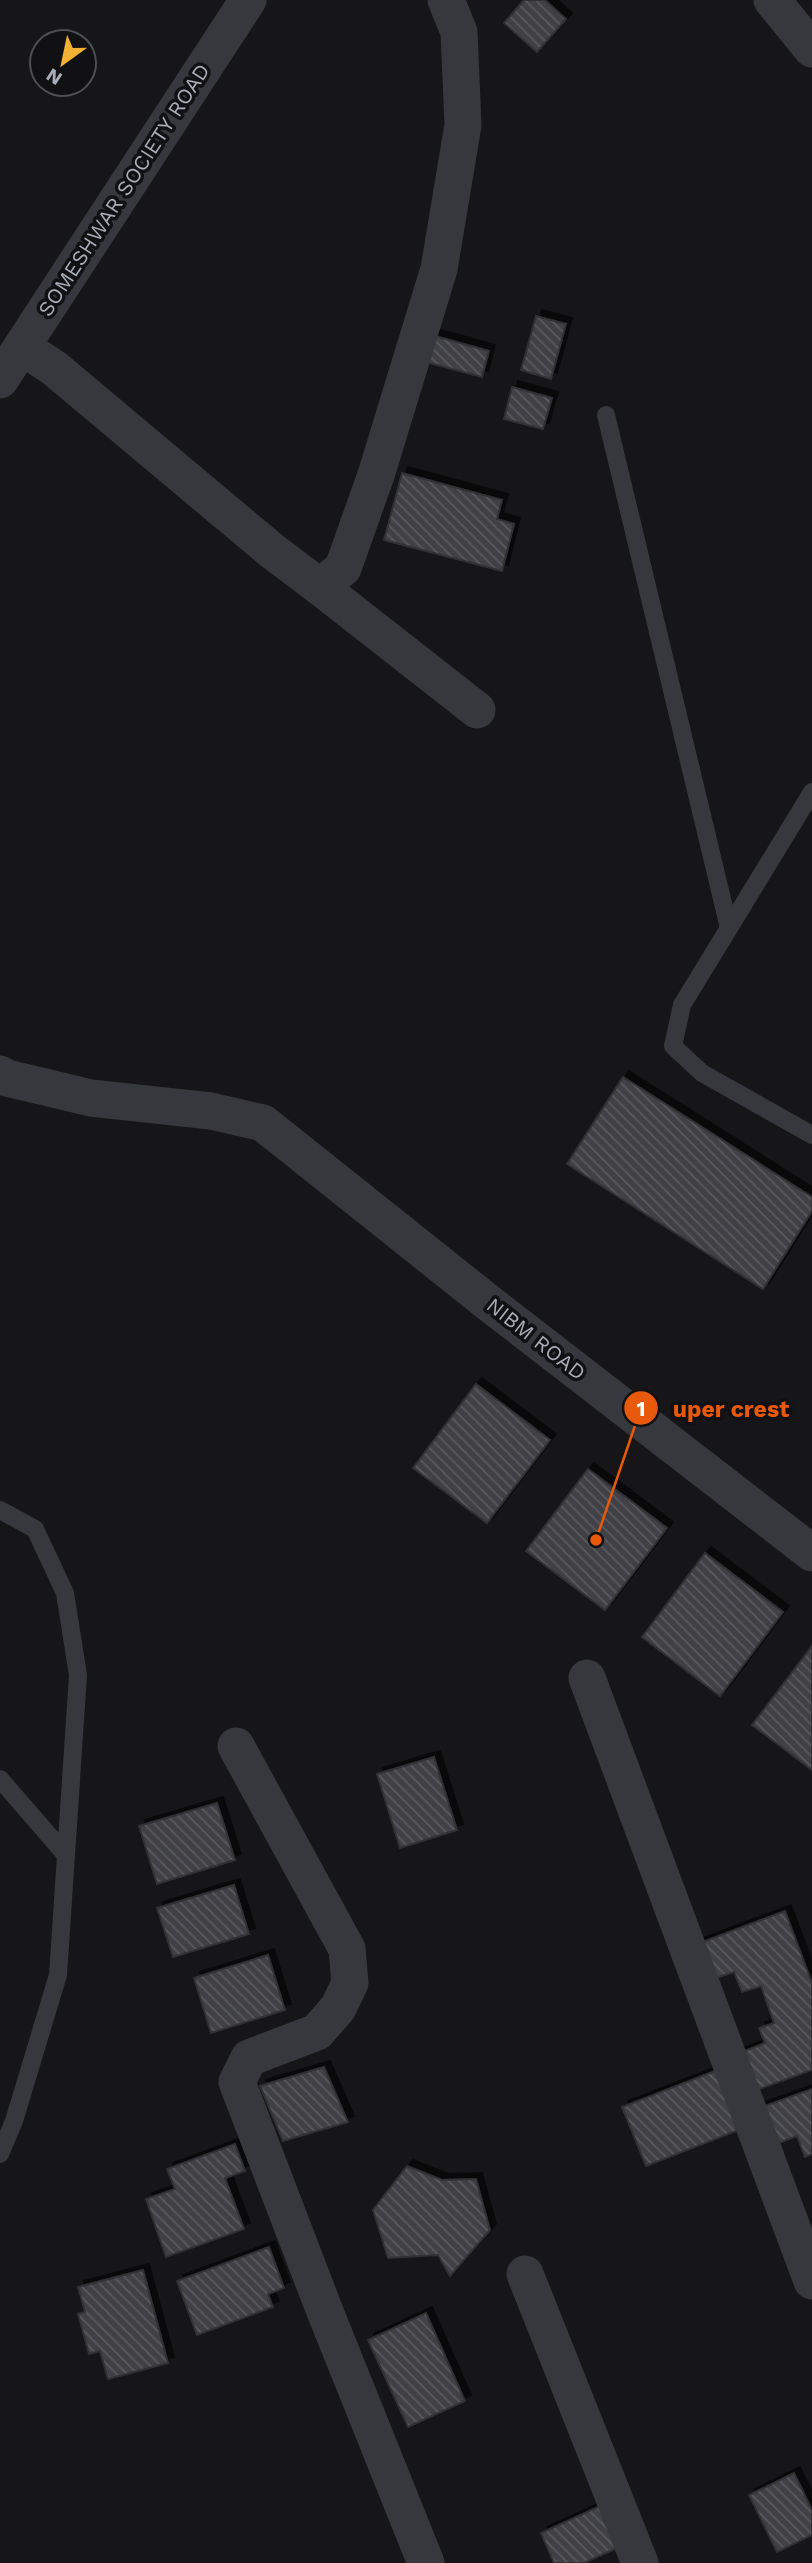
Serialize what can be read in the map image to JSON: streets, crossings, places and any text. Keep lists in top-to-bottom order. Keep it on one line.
{"streets":{"street":["SOMESHWAR SOCIETY ROAD","NIBM ROAD"]},"places":["uper crest"],"north":"bottom left"}
